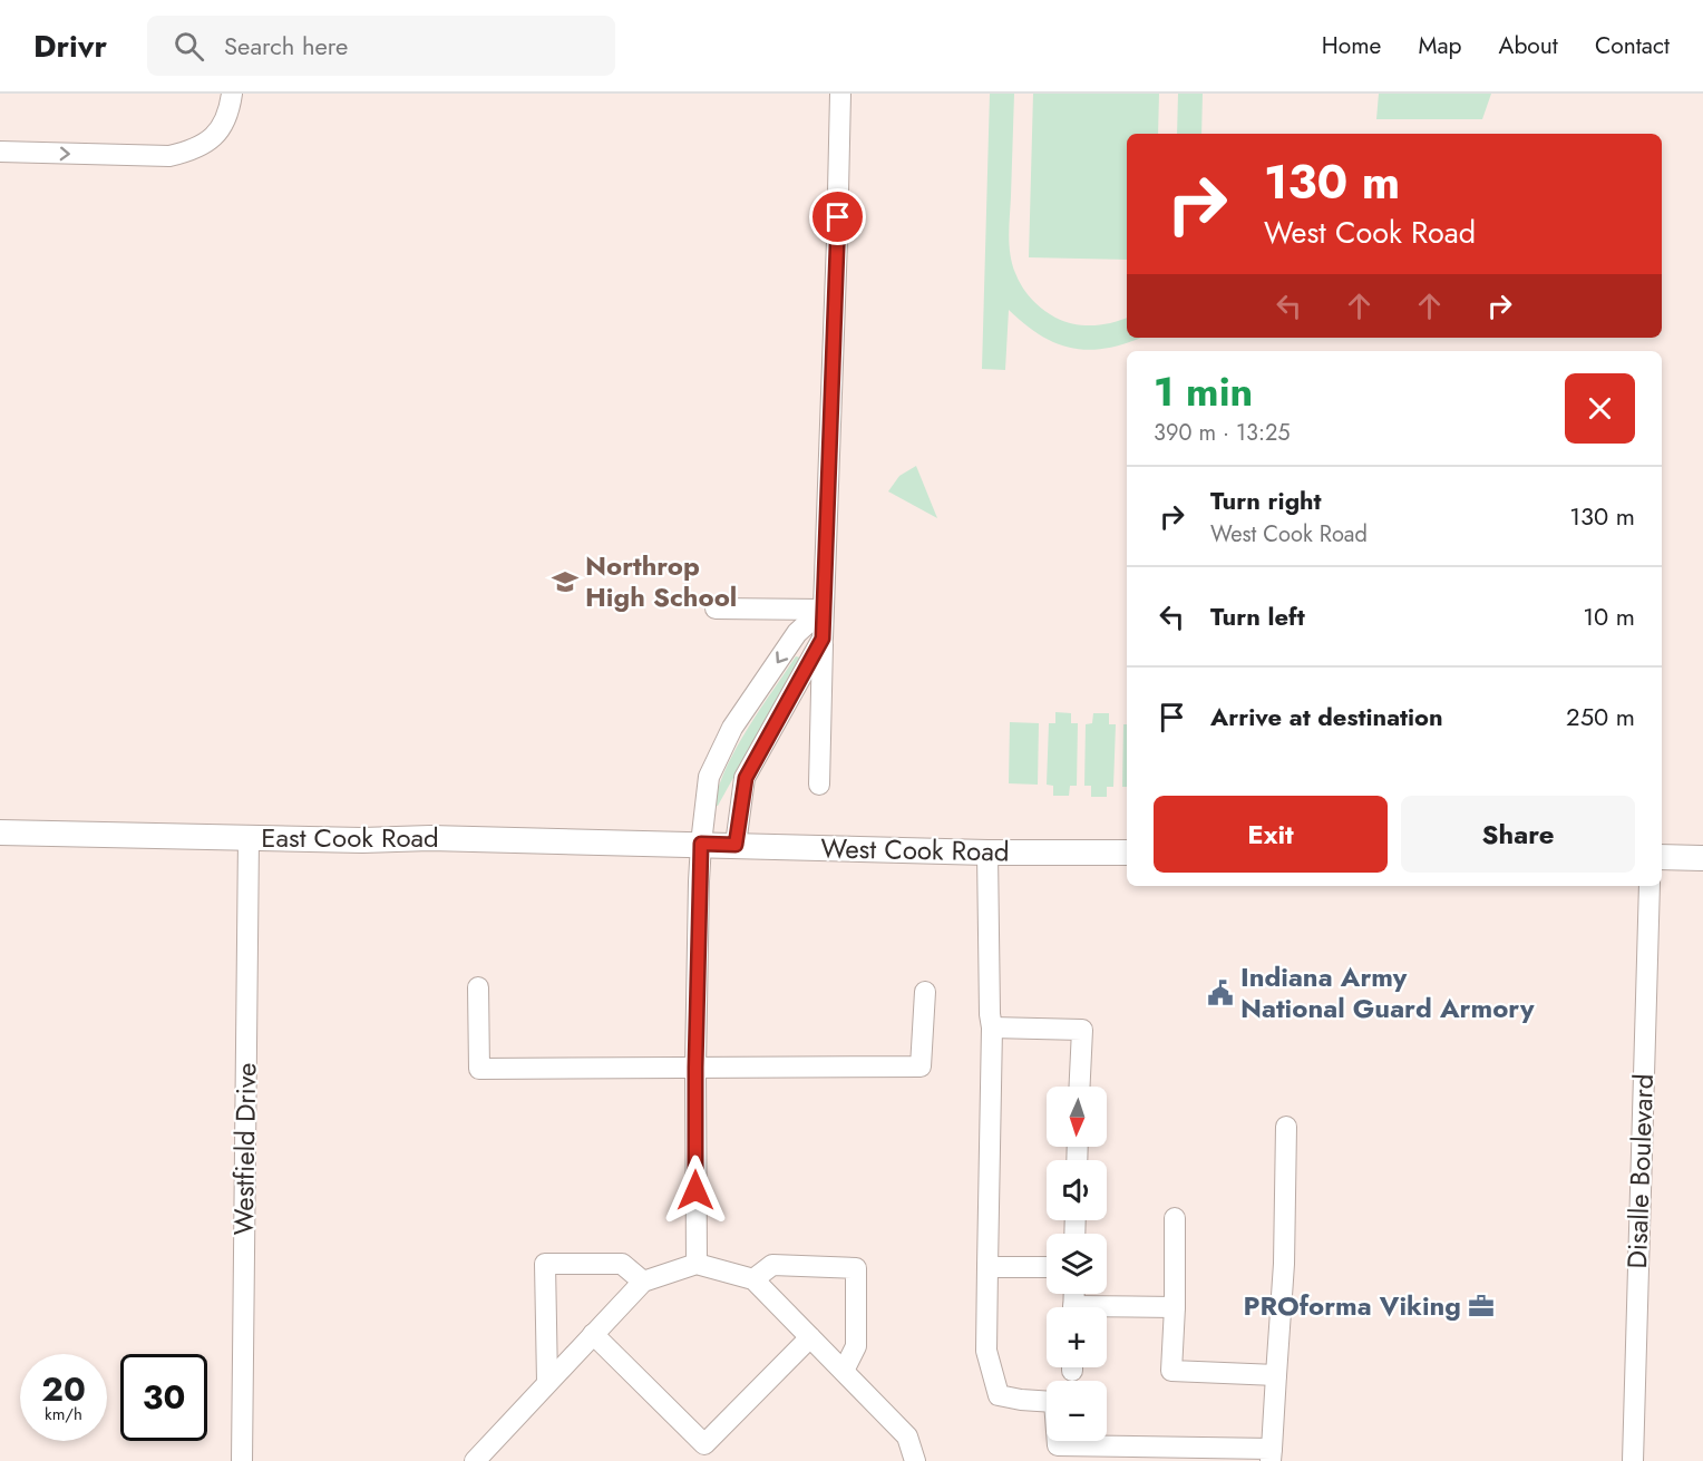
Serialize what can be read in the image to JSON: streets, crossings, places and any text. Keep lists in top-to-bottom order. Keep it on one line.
{"streets":{"main road":["East Cook Road","West Cook Road"],"street":["Westfield Drive","Disalle Boulevard"]},"crossings":[["East Cook Road","West Cook Road"],["East Cook Road","Westfield Drive"]],"places":{"school or university":["Northrop High School"],"public building":["Indiana Army National Guard Armory"],"office":["PROforma Viking"]},"north":"bottom","page":{"header":"Drivr","search":"Search here","nav":["Home","Map","About","Contact"],"turn":["130 m","West Cook Road"],"heading":["1 min","390 m · 13:25"],"list":[{"name":"Turn right","note":"West Cook Road","value":"130 m"},{"name":"Turn left","value":"10 m"},{"name":"Arrive at destination","value":"250 m"}],"buttons":["Exit","Share"],"map_buttons":["+","−"],"speed":"20 km/h","limit":"30"}}
